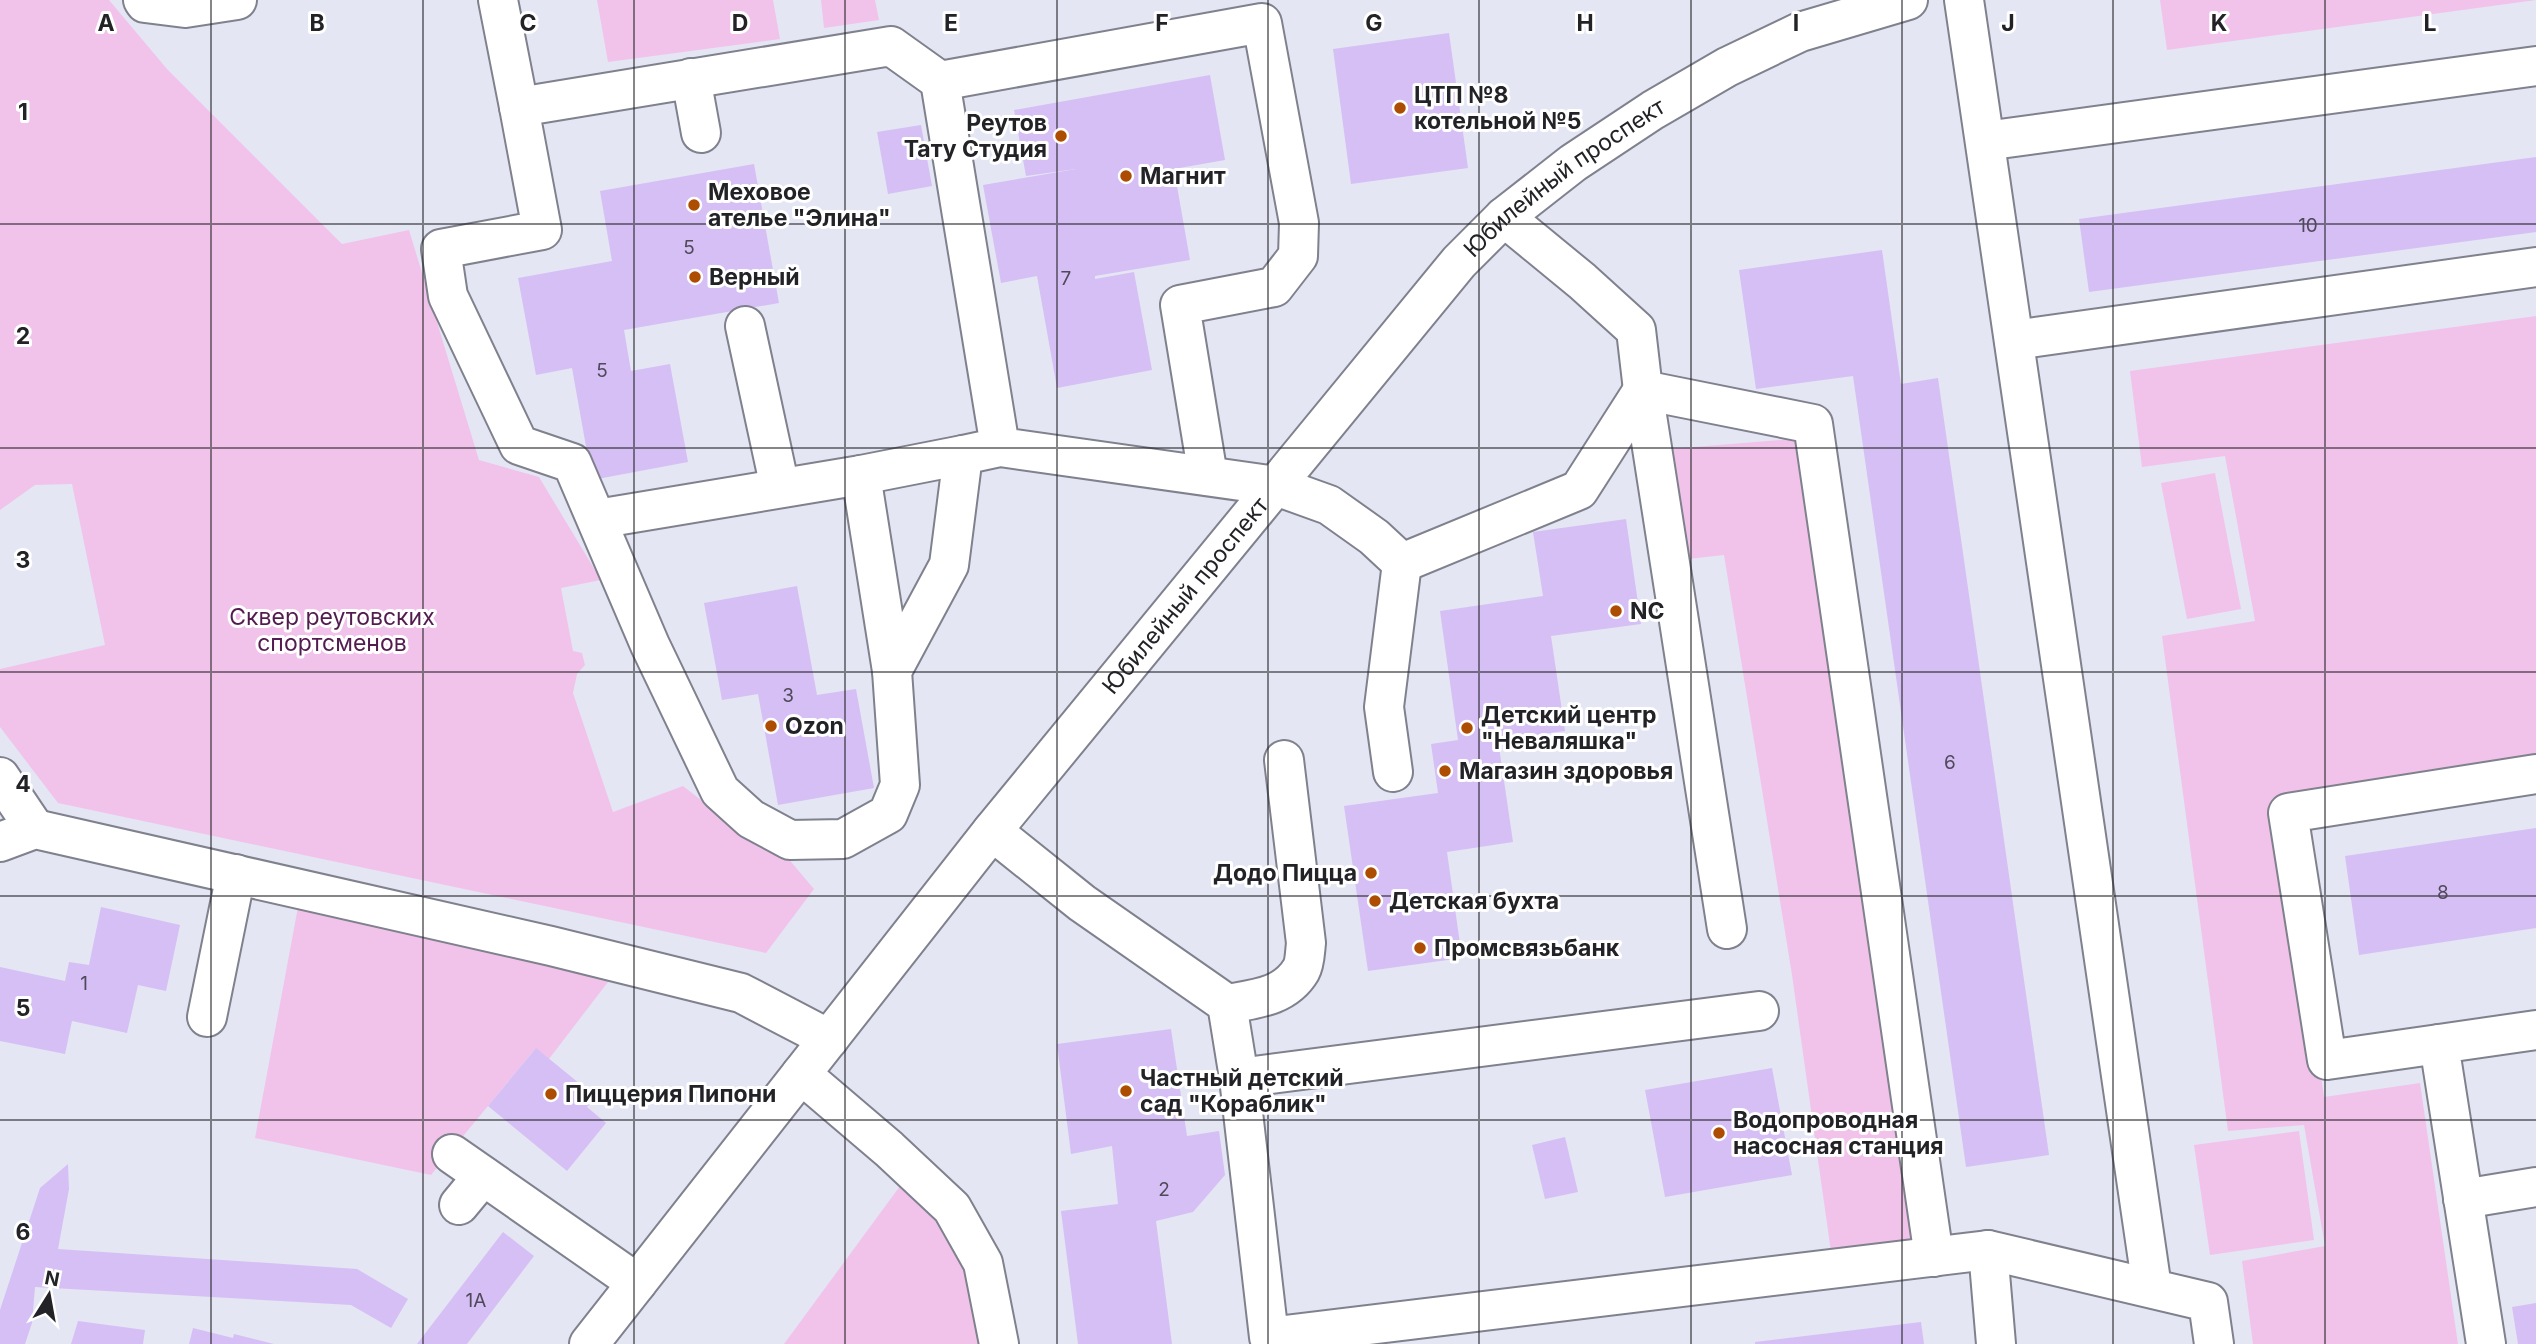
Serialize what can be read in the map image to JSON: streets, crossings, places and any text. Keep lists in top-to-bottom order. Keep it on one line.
{"streets":{"street":["Юбилейный проспект"]},"parks":["Сквер реутовских спортсменов"],"places":["ЦТП №8 котельной №5","Реутов Тату Студия","Магнит","Меховое ателье \"Элина\"","Верный","NC","Ozon","Детский центр \"Неваляшка\"","Магазин здоровья","Додо Пицца","Детская бухта","Промсвязьбанк","Частный детский сад \"Кораблик\"","Пиццерия Пипони","Водопроводная насосная станция"],"house_numbers":["10","5","7","5","3","6","8","1","2","1А"],"north":"top","grid":{"columns":["A","B","C","D","E","F","G","H","I","J","K","L"],"rows":["1","2","3","4","5","6"]}}
